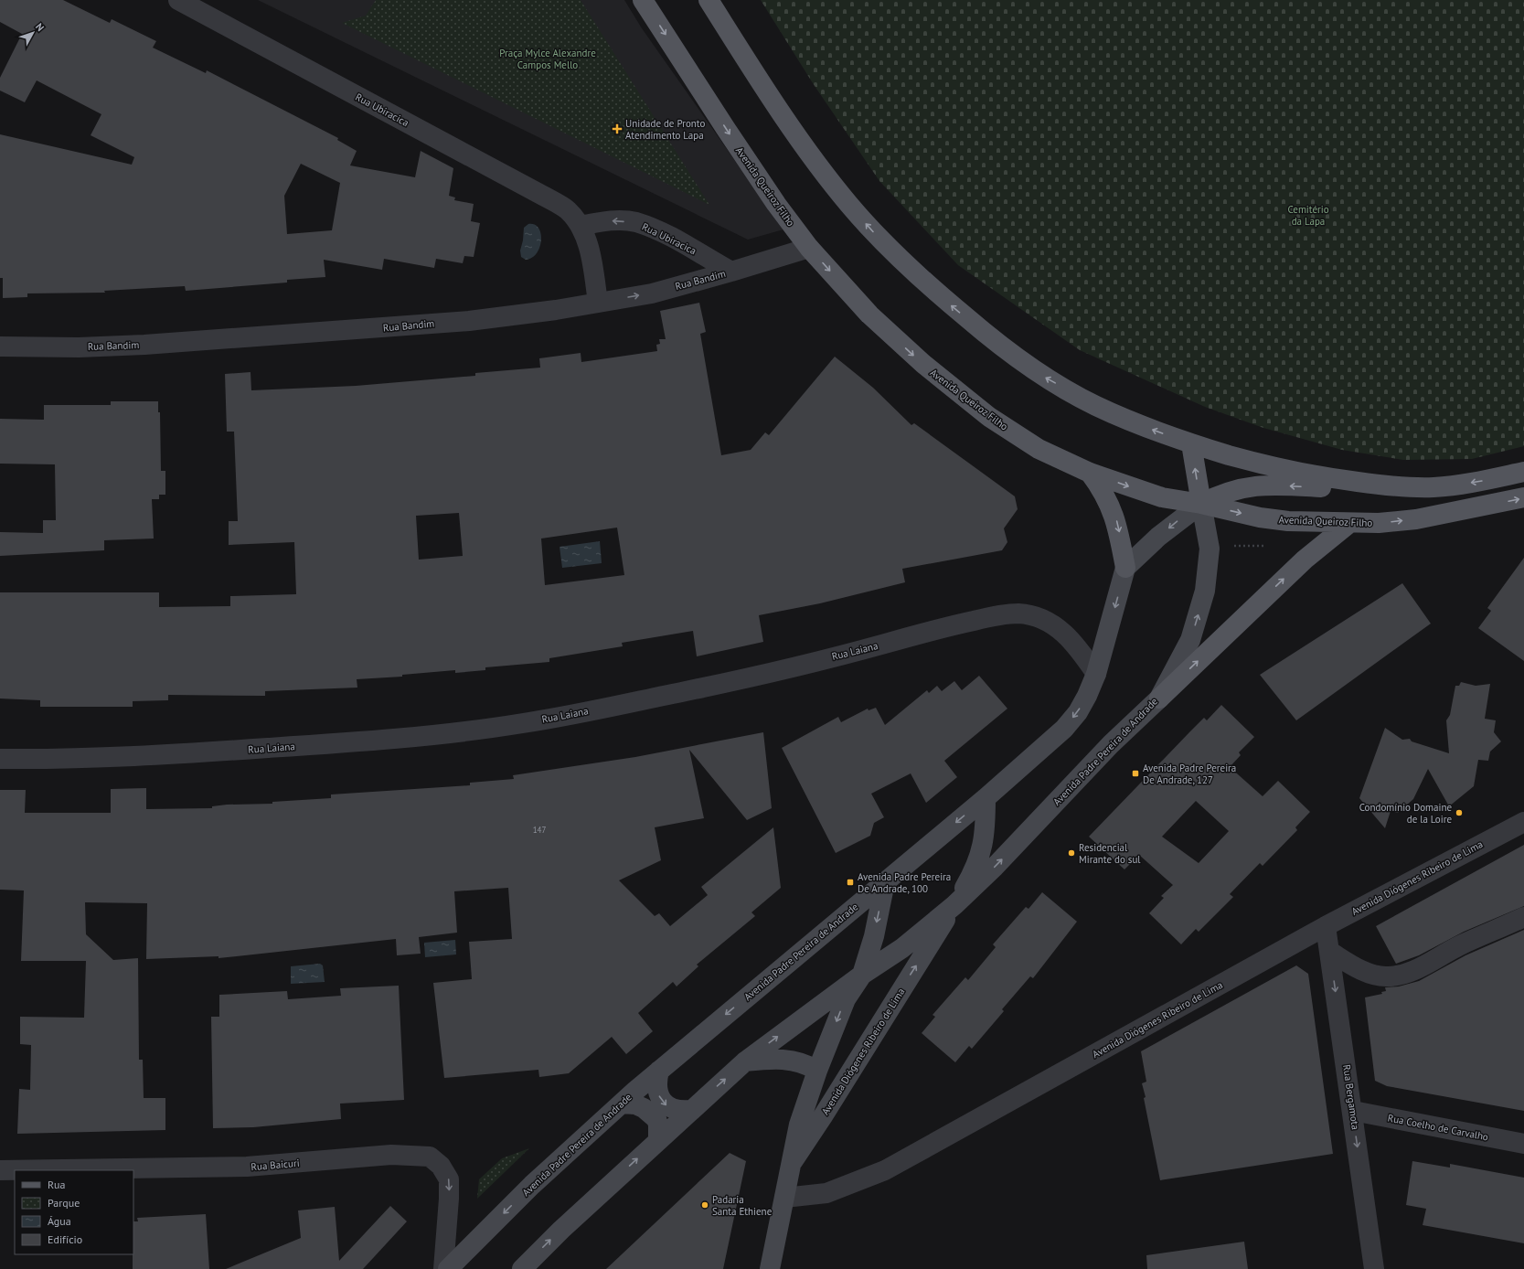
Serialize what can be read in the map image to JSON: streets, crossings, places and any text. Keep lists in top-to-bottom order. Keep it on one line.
{"streets":{"main road":["Avenida Queiroz Filho","Avenida Padre Pereira de Andrade","Avenida Diógenes Ribeiro de Lima"],"street":["Rua Ubiracica","Rua Bandim","Rua Laiana","Rua Bergamota","Rua Coelho de Carvalho","Rua Baicuri"]},"crossings":[["Rua Ubiracica","Rua Bandim"],["Avenida Queiroz Filho","Rua Bandim"],["Avenida Queiroz Filho","Avenida Padre Pereira de Andrade"],["Rua Laiana","Avenida Padre Pereira de Andrade"],["Avenida Padre Pereira de Andrade","Avenida Diógenes Ribeiro de Lima"],["Avenida Diógenes Ribeiro de Lima","Rua Bergamota"],["Rua Bergamota","Rua Coelho de Carvalho"]],"one_way":["Rua Bergamota","Rua Baicuri"],"parks":["Praça Mylce Alexandre Campos Mello","Cemitério da Lapa"],"places":{"health":["Unidade de Pronto Atendimento Lapa"],"transit":["Avenida Padre Pereira De Andrade, 127","Avenida Padre Pereira De Andrade, 100"],"other":["Condomínio Domaine de la Loire","Residencial Mirante do sul","Padaria Santa Ethiene"]},"house_numbers":["147"],"legend":["Rua","Parque","Água","Edifício"],"north":"top right"}
